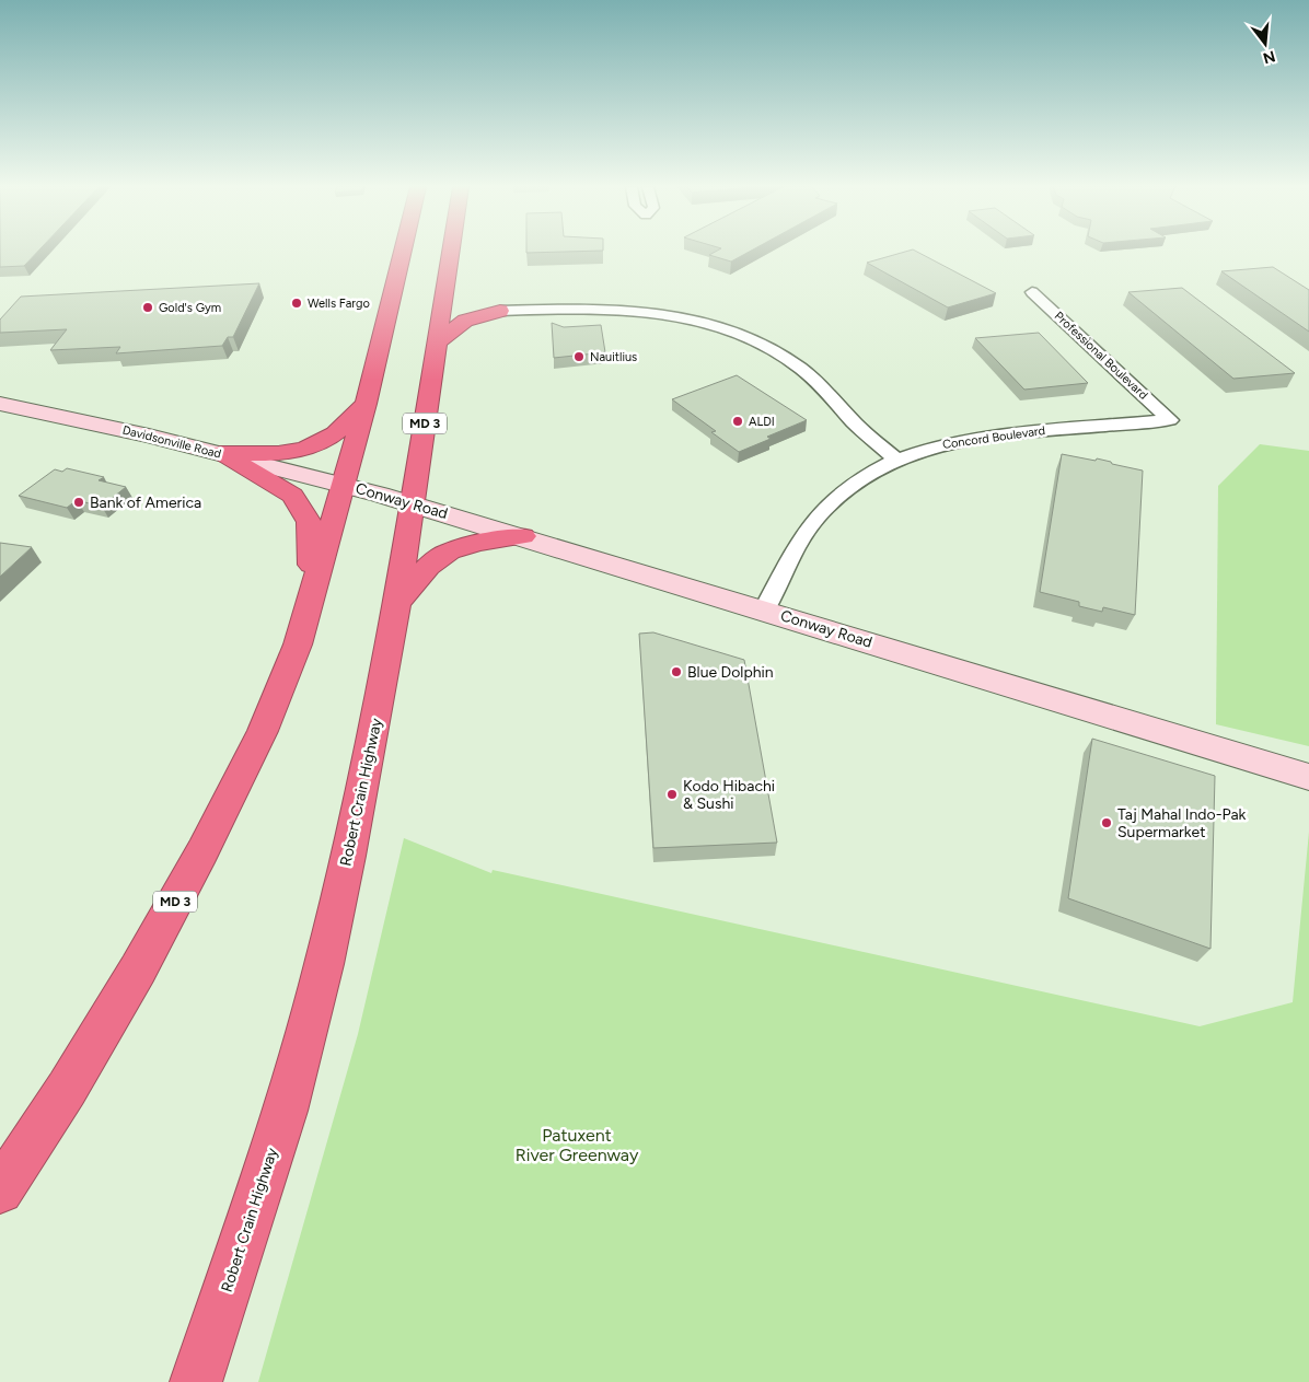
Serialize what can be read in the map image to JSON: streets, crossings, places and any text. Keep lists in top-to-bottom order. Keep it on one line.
{"streets":{"highway":["MD 3","Robert Crain Highway"],"street":["Professional Boulevard","Concord Boulevard","Davidsonville Road","Conway Road"]},"crossings":[["Professional Boulevard","Concord Boulevard"],["MD 3","Davidsonville Road"],["MD 3","Conway Road"],["Concord Boulevard","Conway Road"],["Davidsonville Road","Conway Road"],["Conway Road","Robert Crain Highway"]],"parks":["Patuxent River Greenway"],"places":["Wells Fargo","Gold's Gym","Nauitlius","ALDI","Bank of America","Blue Dolphin","Kodo Hibachi & Sushi","Taj Mahal Indo-Pak Supermarket"],"north":"bottom"}
